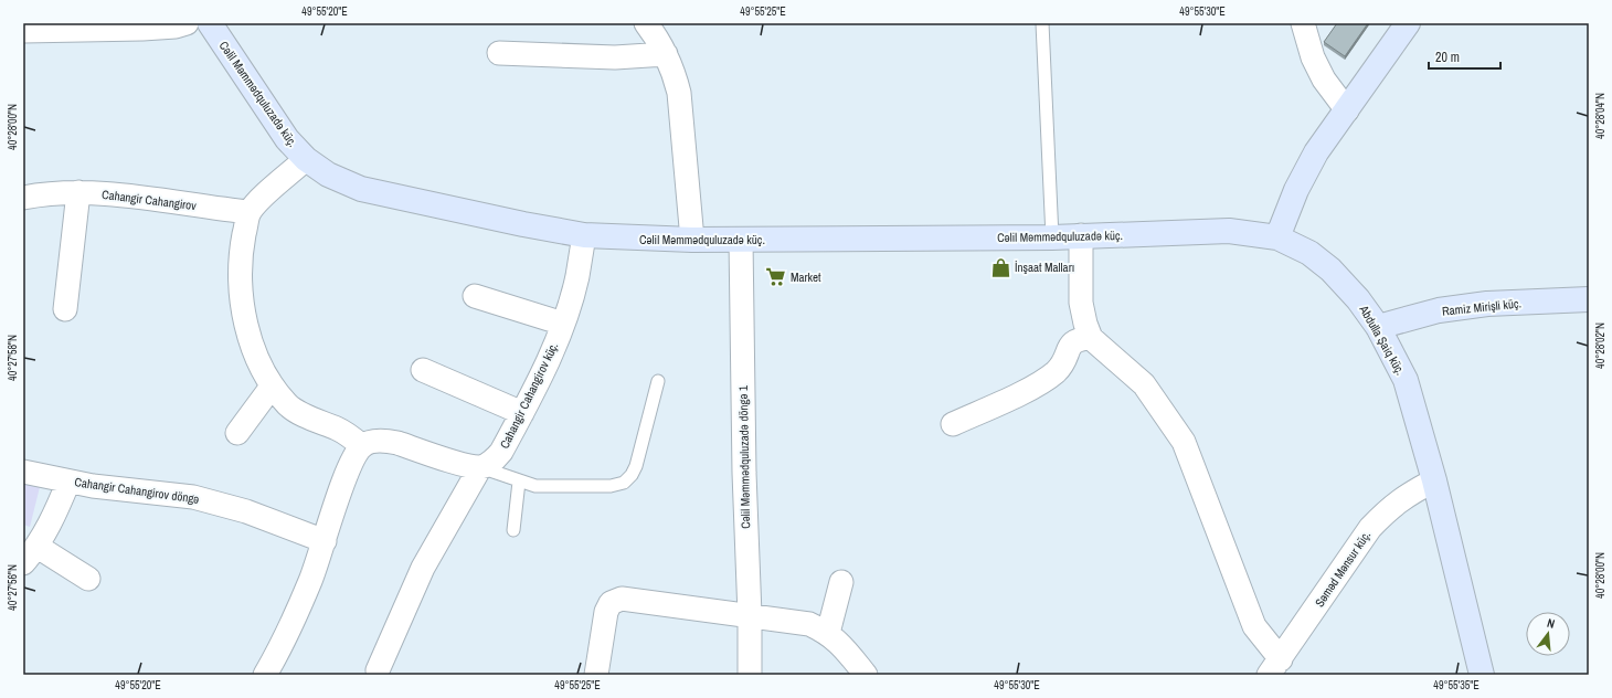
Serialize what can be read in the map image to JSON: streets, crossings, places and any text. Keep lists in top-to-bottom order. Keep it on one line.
{"streets":{"street":["Cəlil Məmmədquluzadə küç.","Cahangir Cahangirov","Ramiz Mirişli küç.","Abdulla Şaiq küç.","Cahangir Cahangirov küç.","Cəlil Məmmədquluzadə döngə 1","Cahangir Cahangirov döngə","Səməd Mənsur küç."]},"crossings":[["Cəlil Məmmədquluzadə küç.","Abdulla Şaiq küç."],["Cəlil Məmmədquluzadə küç.","Cahangir Cahangirov küç."],["Cəlil Məmmədquluzadə küç.","Cəlil Məmmədquluzadə döngə 1"],["Ramiz Mirişli küç.","Abdulla Şaiq küç."],["Abdulla Şaiq küç.","Səməd Mənsur küç."]],"places":{"shop":["İnşaat Malları"],"supermarket":["Market"]},"scale_bar":"20 m","north":"top","coordinates":["49°55'20\"E","49°55'25\"E","49°55'30\"E","40°28'04\"N","40°28'00\"N","40°28'02\"N","40°27'58\"N","40°27'56\"N","49°55'35\"E"]}
